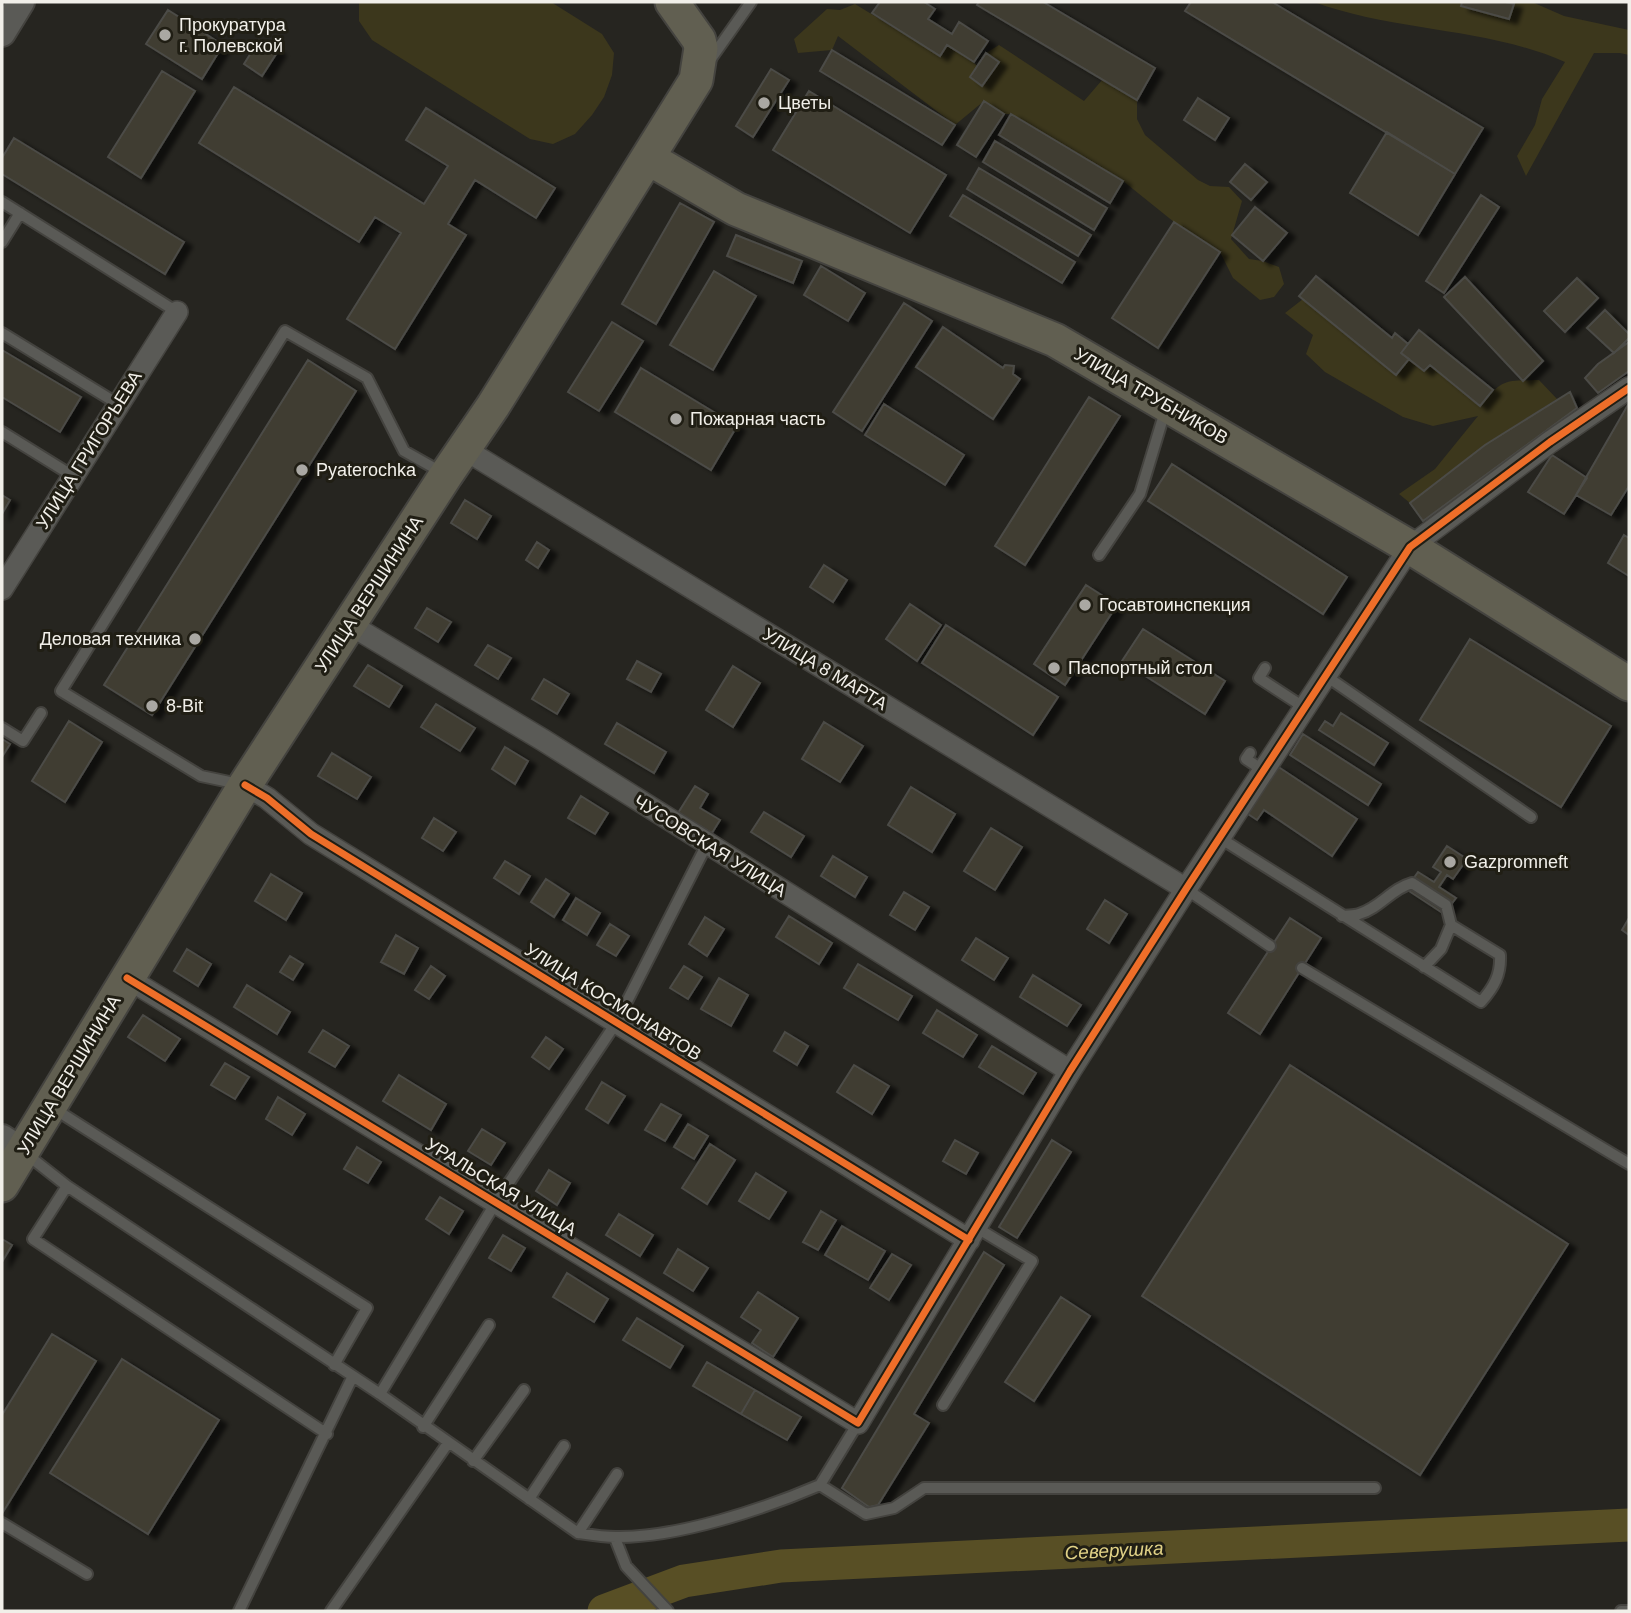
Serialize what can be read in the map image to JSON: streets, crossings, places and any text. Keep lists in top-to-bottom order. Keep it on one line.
{"streets":{"main road":["УЛИЦА ТРУБНИКОВ","УЛИЦА ВЕРШИНИНА"],"street":["УЛИЦА ГРИГОРЬЕВА","УЛИЦА 8 МАРТА","ЧУСОВСКАЯ УЛИЦА","УЛИЦА КОСМОНАВТОВ","УРАЛЬСКАЯ УЛИЦА"]},"crossings":[["УЛИЦА ТРУБНИКОВ","УЛИЦА ВЕРШИНИНА"],["УЛИЦА ВЕРШИНИНА","УЛИЦА 8 МАРТА"],["УЛИЦА ВЕРШИНИНА","ЧУСОВСКАЯ УЛИЦА"],["УЛИЦА ВЕРШИНИНА","УЛИЦА КОСМОНАВТОВ"],["УЛИЦА ВЕРШИНИНА","УРАЛЬСКАЯ УЛИЦА"]],"water":["Северушка"],"places":["Прокуратура г. Полевской","Цветы","Пожарная часть","Pyaterochka","Госавтоинспекция","Деловая техника","Паспортный стол","8-Bit","Gazpromneft"]}
